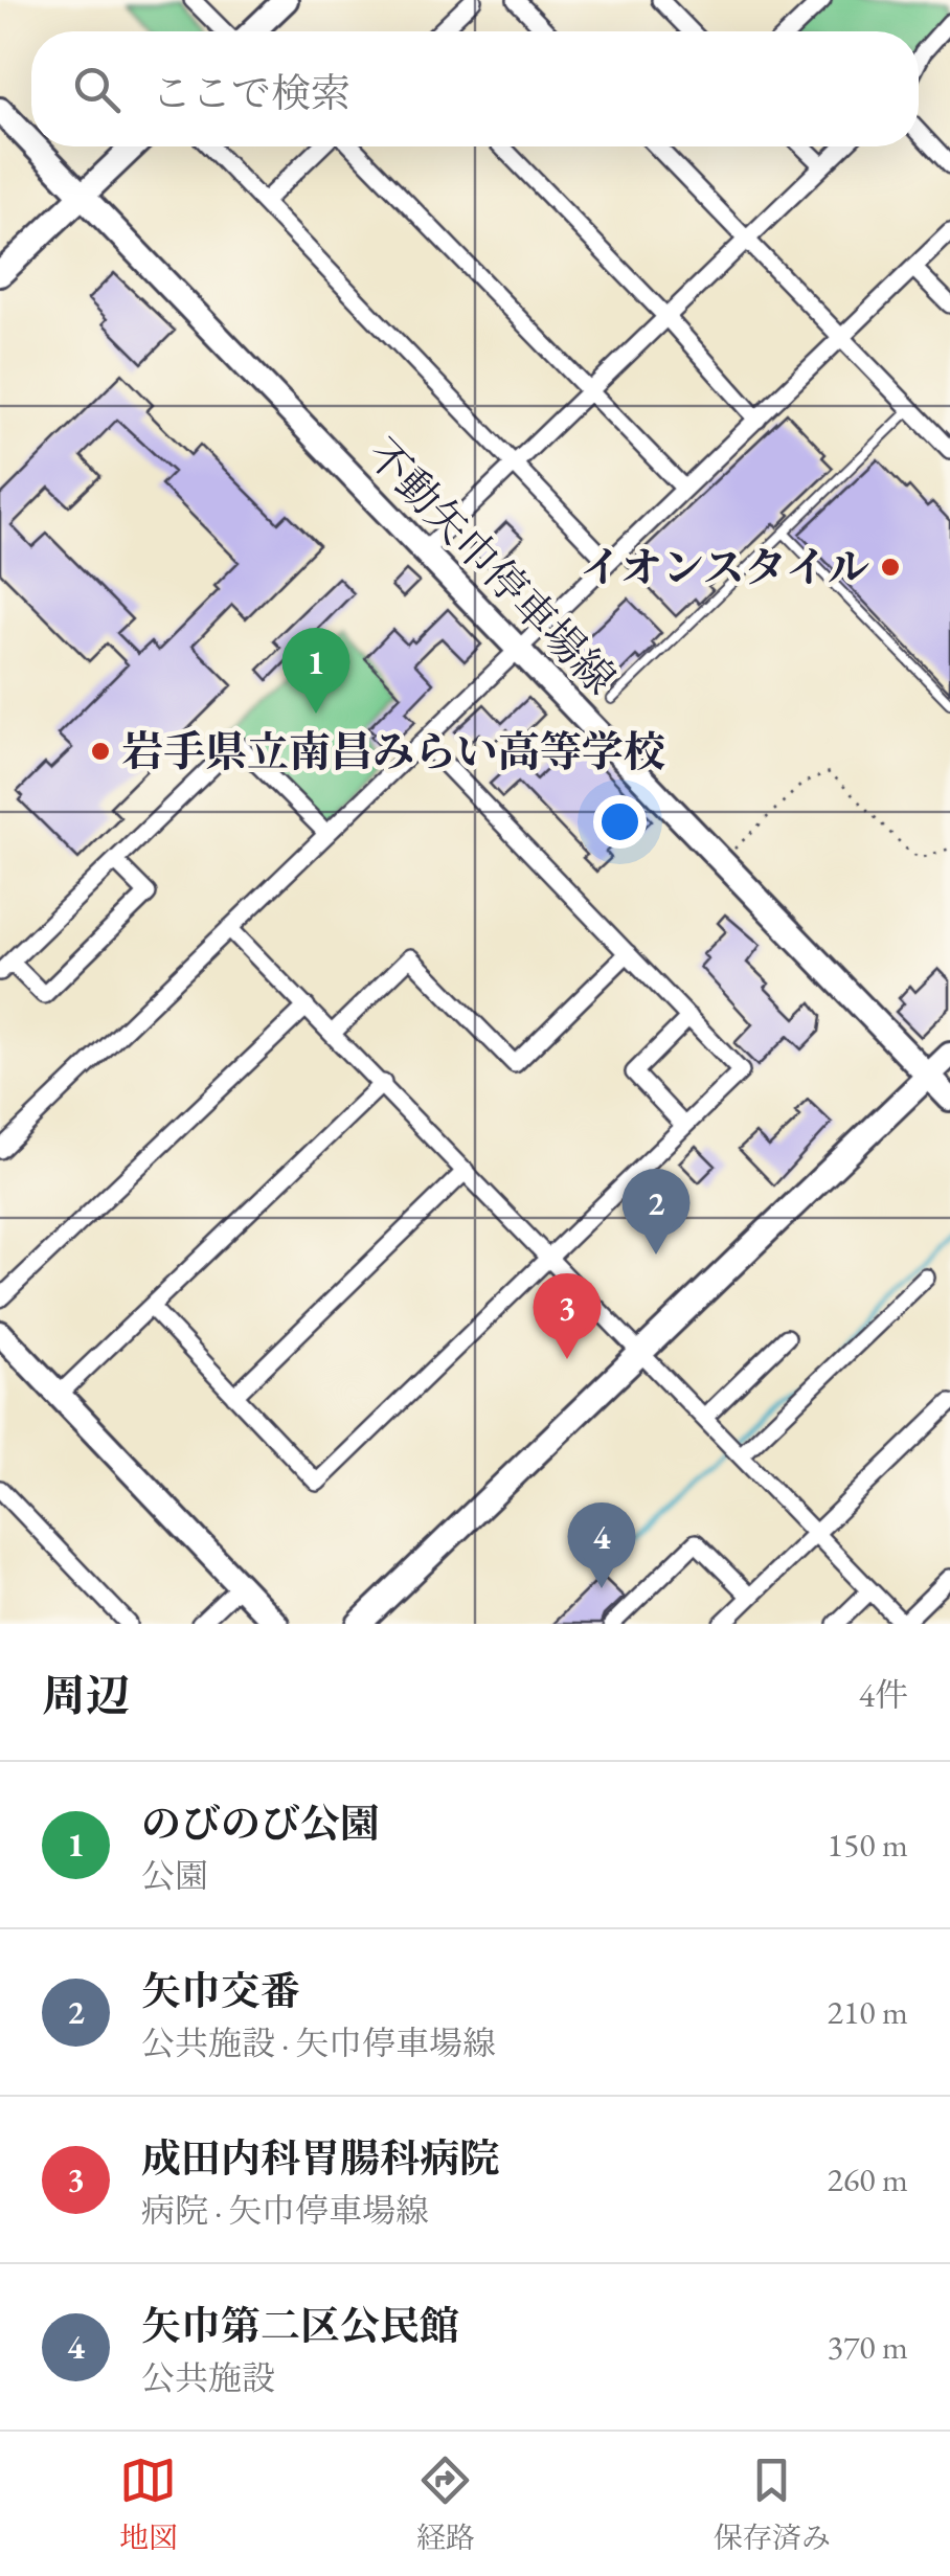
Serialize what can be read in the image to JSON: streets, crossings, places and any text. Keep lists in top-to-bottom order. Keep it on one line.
{"streets":{"main road":["不動矢巾停車場線"]},"places":["イオンスタイル","岩手県立南昌みらい高等学校"],"page":{"search":"ここで検索","pins":["1","2","3","4"],"heading":["周辺","4件"],"list":[{"mark":"1","name":"のびのび公園","note":"公園","value":"150 m"},{"mark":"2","name":"矢巾交番","note":"公共施設 · 矢巾停車場線","value":"210 m"},{"mark":"3","name":"成田内科胃腸科病院","note":"病院 · 矢巾停車場線","value":"260 m"},{"mark":"4","name":"矢巾第二区公民館","note":"公共施設","value":"370 m"}],"nav":["地図","経路","保存済み"]}}
